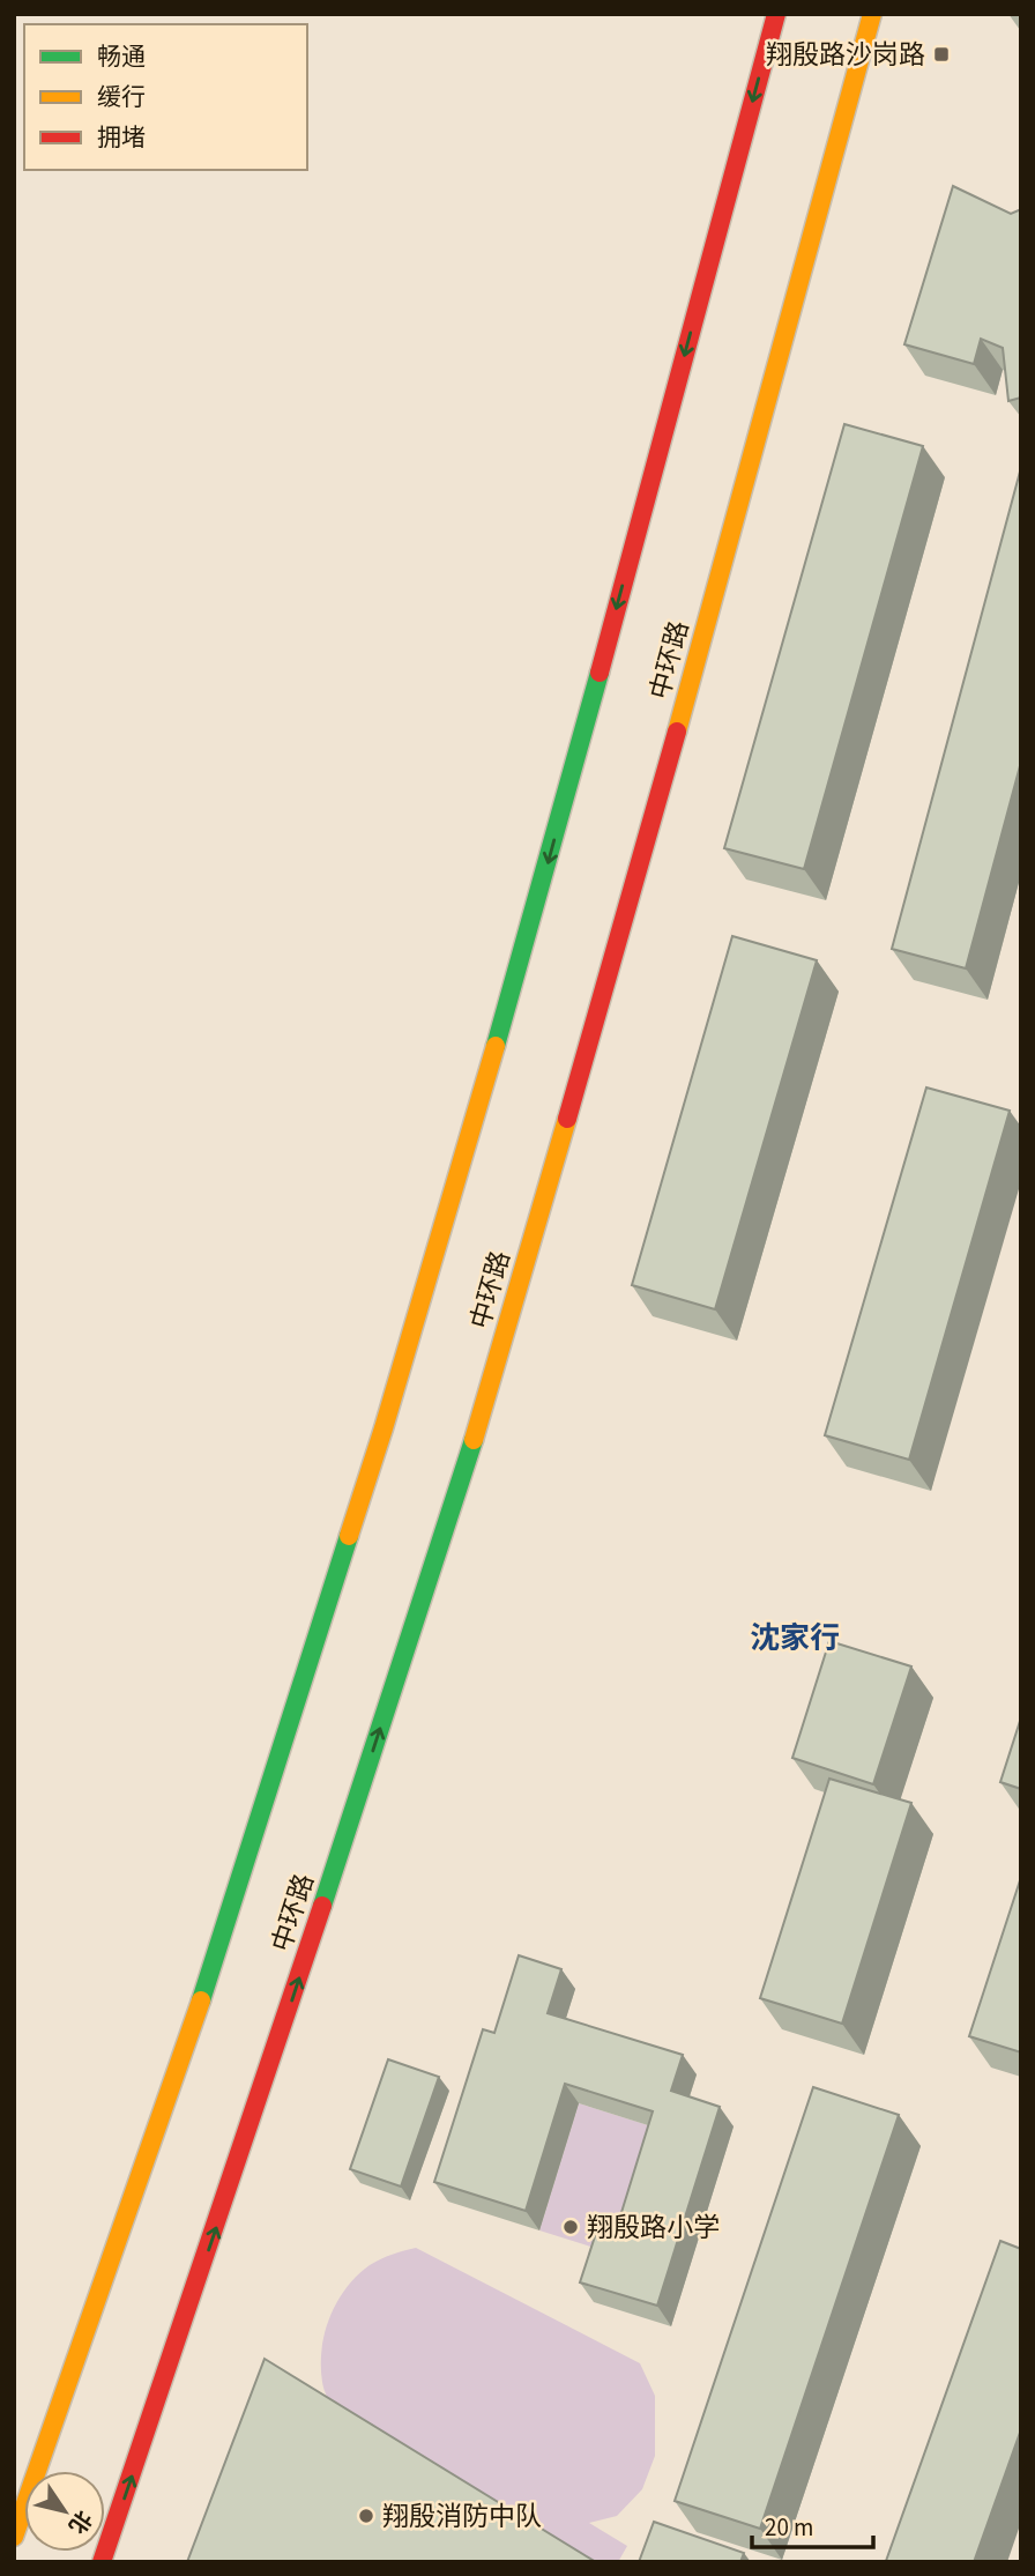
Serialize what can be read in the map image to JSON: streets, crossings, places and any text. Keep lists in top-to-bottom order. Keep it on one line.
{"streets":{"highway":["中环路"]},"districts":["沈家行"],"places":{"transit":["翔殷路沙岗路"],"other":["翔殷路小学","翔殷消防中队"]},"legend":["畅通","缓行","拥堵"],"scale_bar":"20 m","north":"bottom right"}
